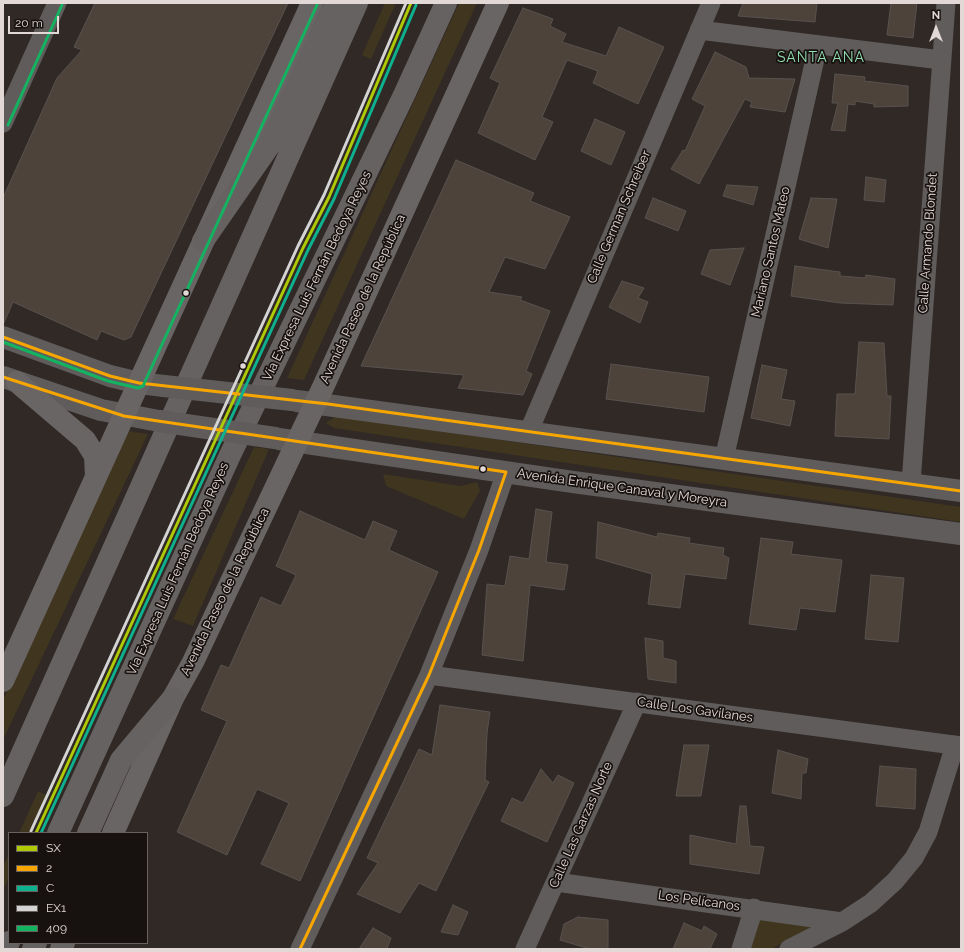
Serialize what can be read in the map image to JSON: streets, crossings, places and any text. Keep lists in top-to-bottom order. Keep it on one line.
{"streets":{"highway":["Vía Expresa Luis Fernán Bedoya Reyes"],"main road":["Avenida Paseo de la República"],"street":["Calle German Schreiber","Calle Armando Blondet","Mariano Santos Mateo","Avenida Enrique Canaval y Moreyra","Calle Los Gavilanes","Calle Las Garzas Norte","Los Pelícanos"]},"crossings":[["Avenida Paseo de la República","Avenida Enrique Canaval y Moreyra"],["Calle Los Gavilanes","Calle Las Garzas Norte"],["Calle Las Garzas Norte","Los Pelícanos"]],"districts":["SANTA ANA"],"lines":["transit line SX","transit line EX1","transit line C","transit line 409","transit line 2"],"legend":["SX","2","C","EX1","409"],"scale_bar":"20 m","north":"top"}
